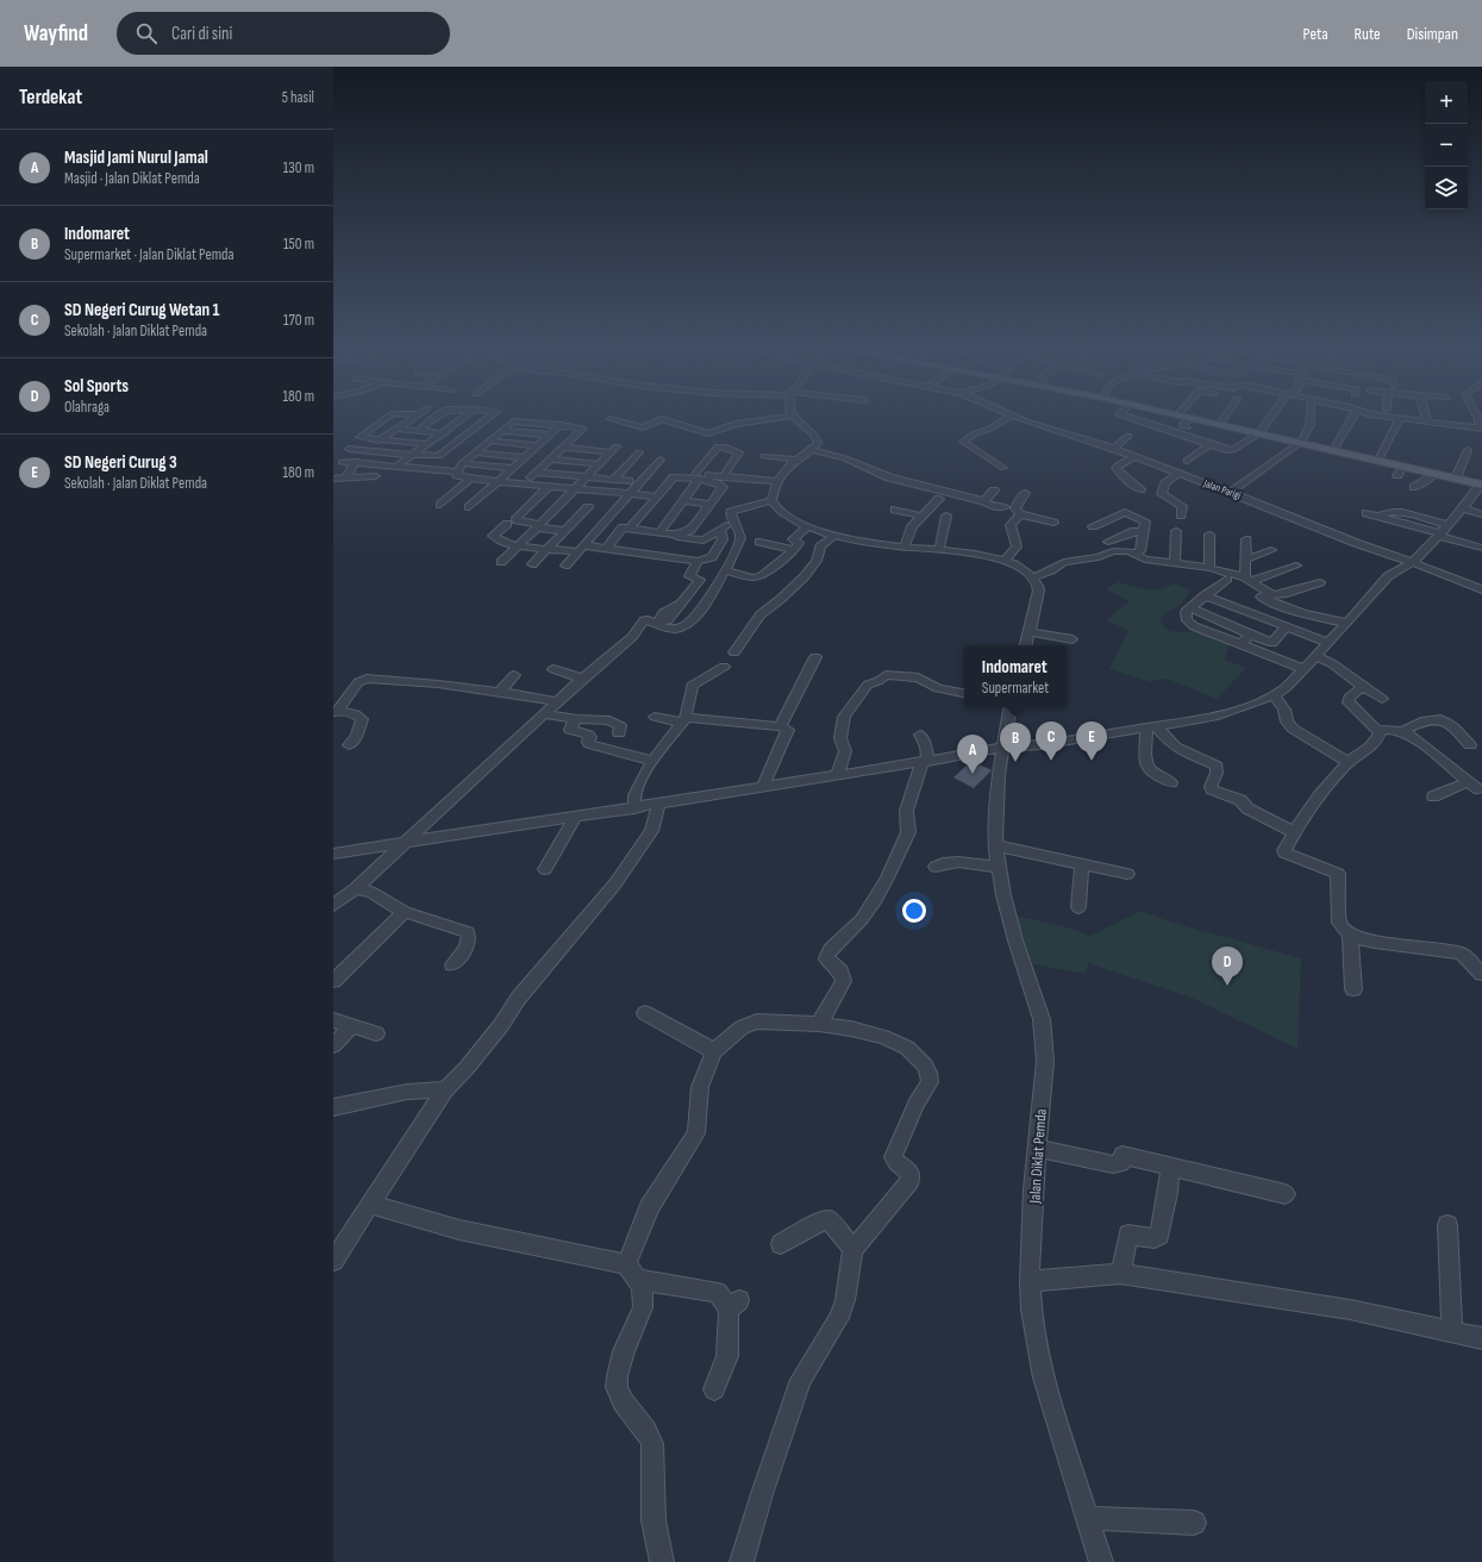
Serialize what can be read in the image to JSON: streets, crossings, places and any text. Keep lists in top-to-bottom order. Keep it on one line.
{"streets":{"street":["Jalan Parigi","Jalan Diklat Pemda"]},"page":{"header":"Wayfind","search":"Cari di sini","nav":["Peta","Rute","Disimpan"],"heading":["Terdekat","5 hasil"],"map_buttons":["+","−"],"list":[{"mark":"A","name":"Masjid Jami Nurul Jamal","note":"Masjid · Jalan Diklat Pemda","value":"130 m"},{"mark":"B","name":"Indomaret","note":"Supermarket · Jalan Diklat Pemda","value":"150 m"},{"mark":"C","name":"SD Negeri Curug Wetan 1","note":"Sekolah · Jalan Diklat Pemda","value":"170 m"},{"mark":"D","name":"Sol Sports","note":"Olahraga","value":"180 m"},{"mark":"E","name":"SD Negeri Curug 3","note":"Sekolah · Jalan Diklat Pemda","value":"180 m"}],"popup":["Indomaret","Supermarket"],"pins":["C","E","B","A","D"]}}
